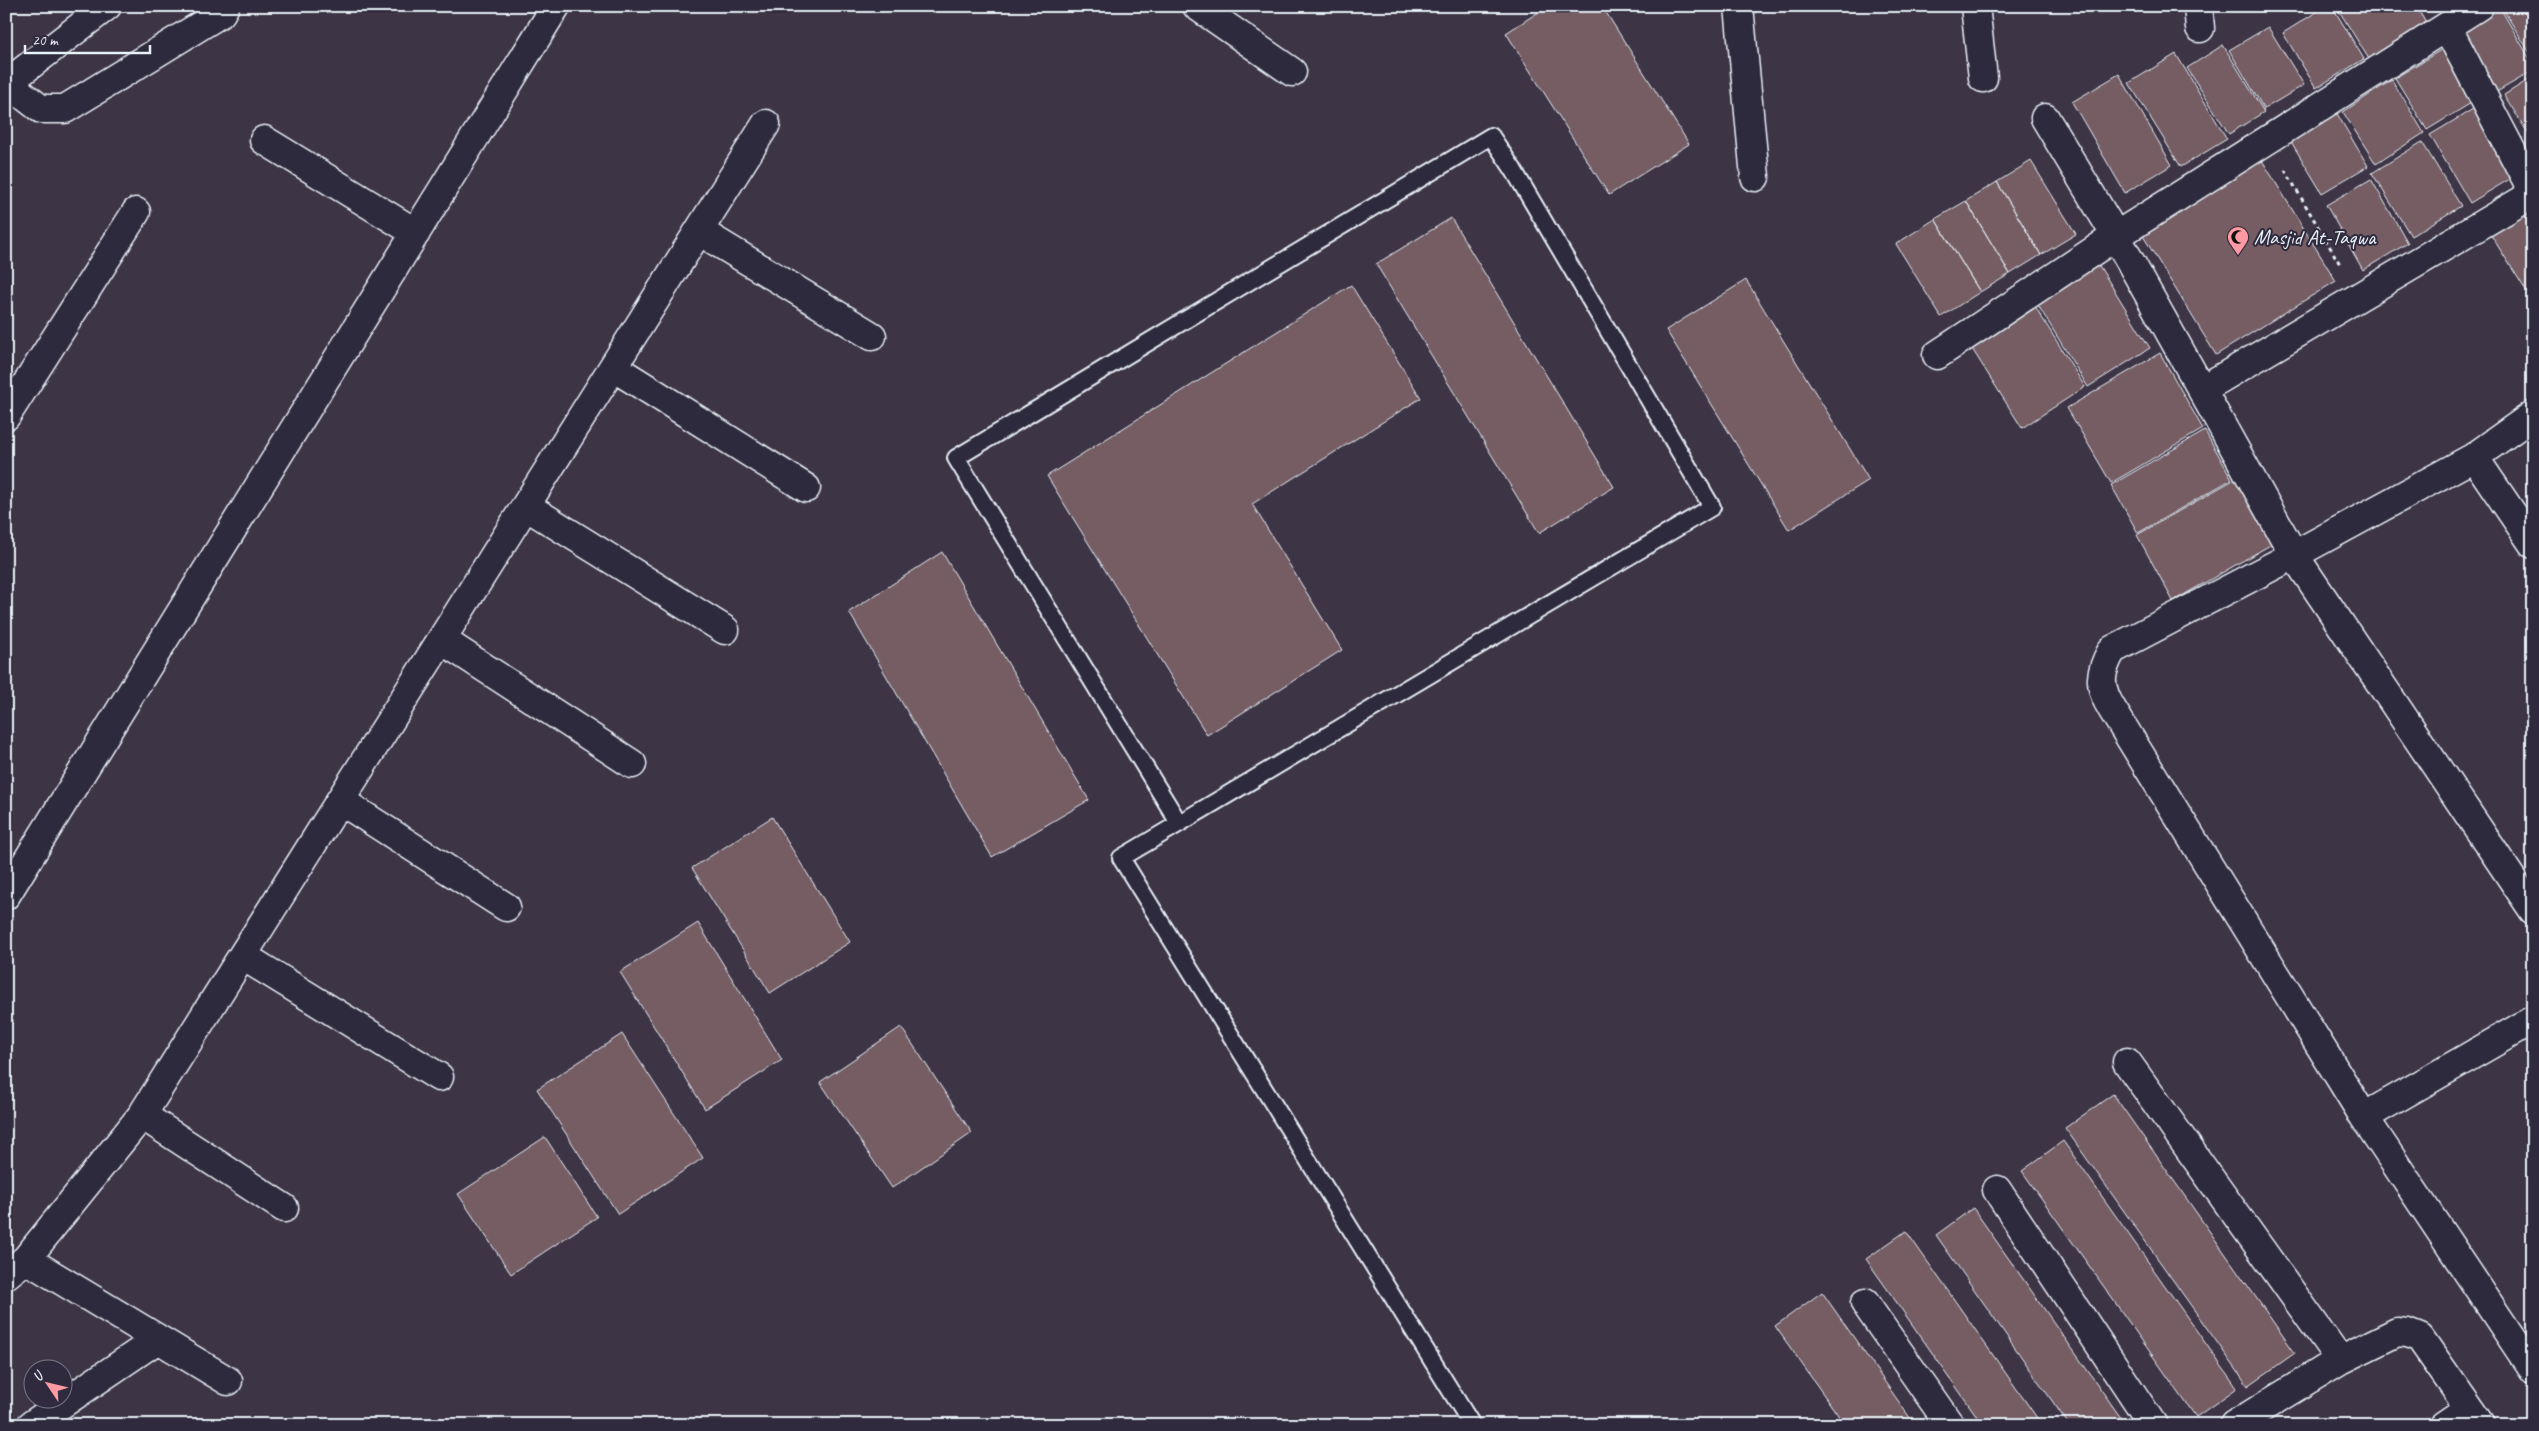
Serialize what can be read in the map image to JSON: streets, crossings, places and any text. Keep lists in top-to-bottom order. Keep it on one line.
{"places":{"mosque":["Masjid At-Taqwa"]},"scale_bar":"20 m","north":"top left"}
